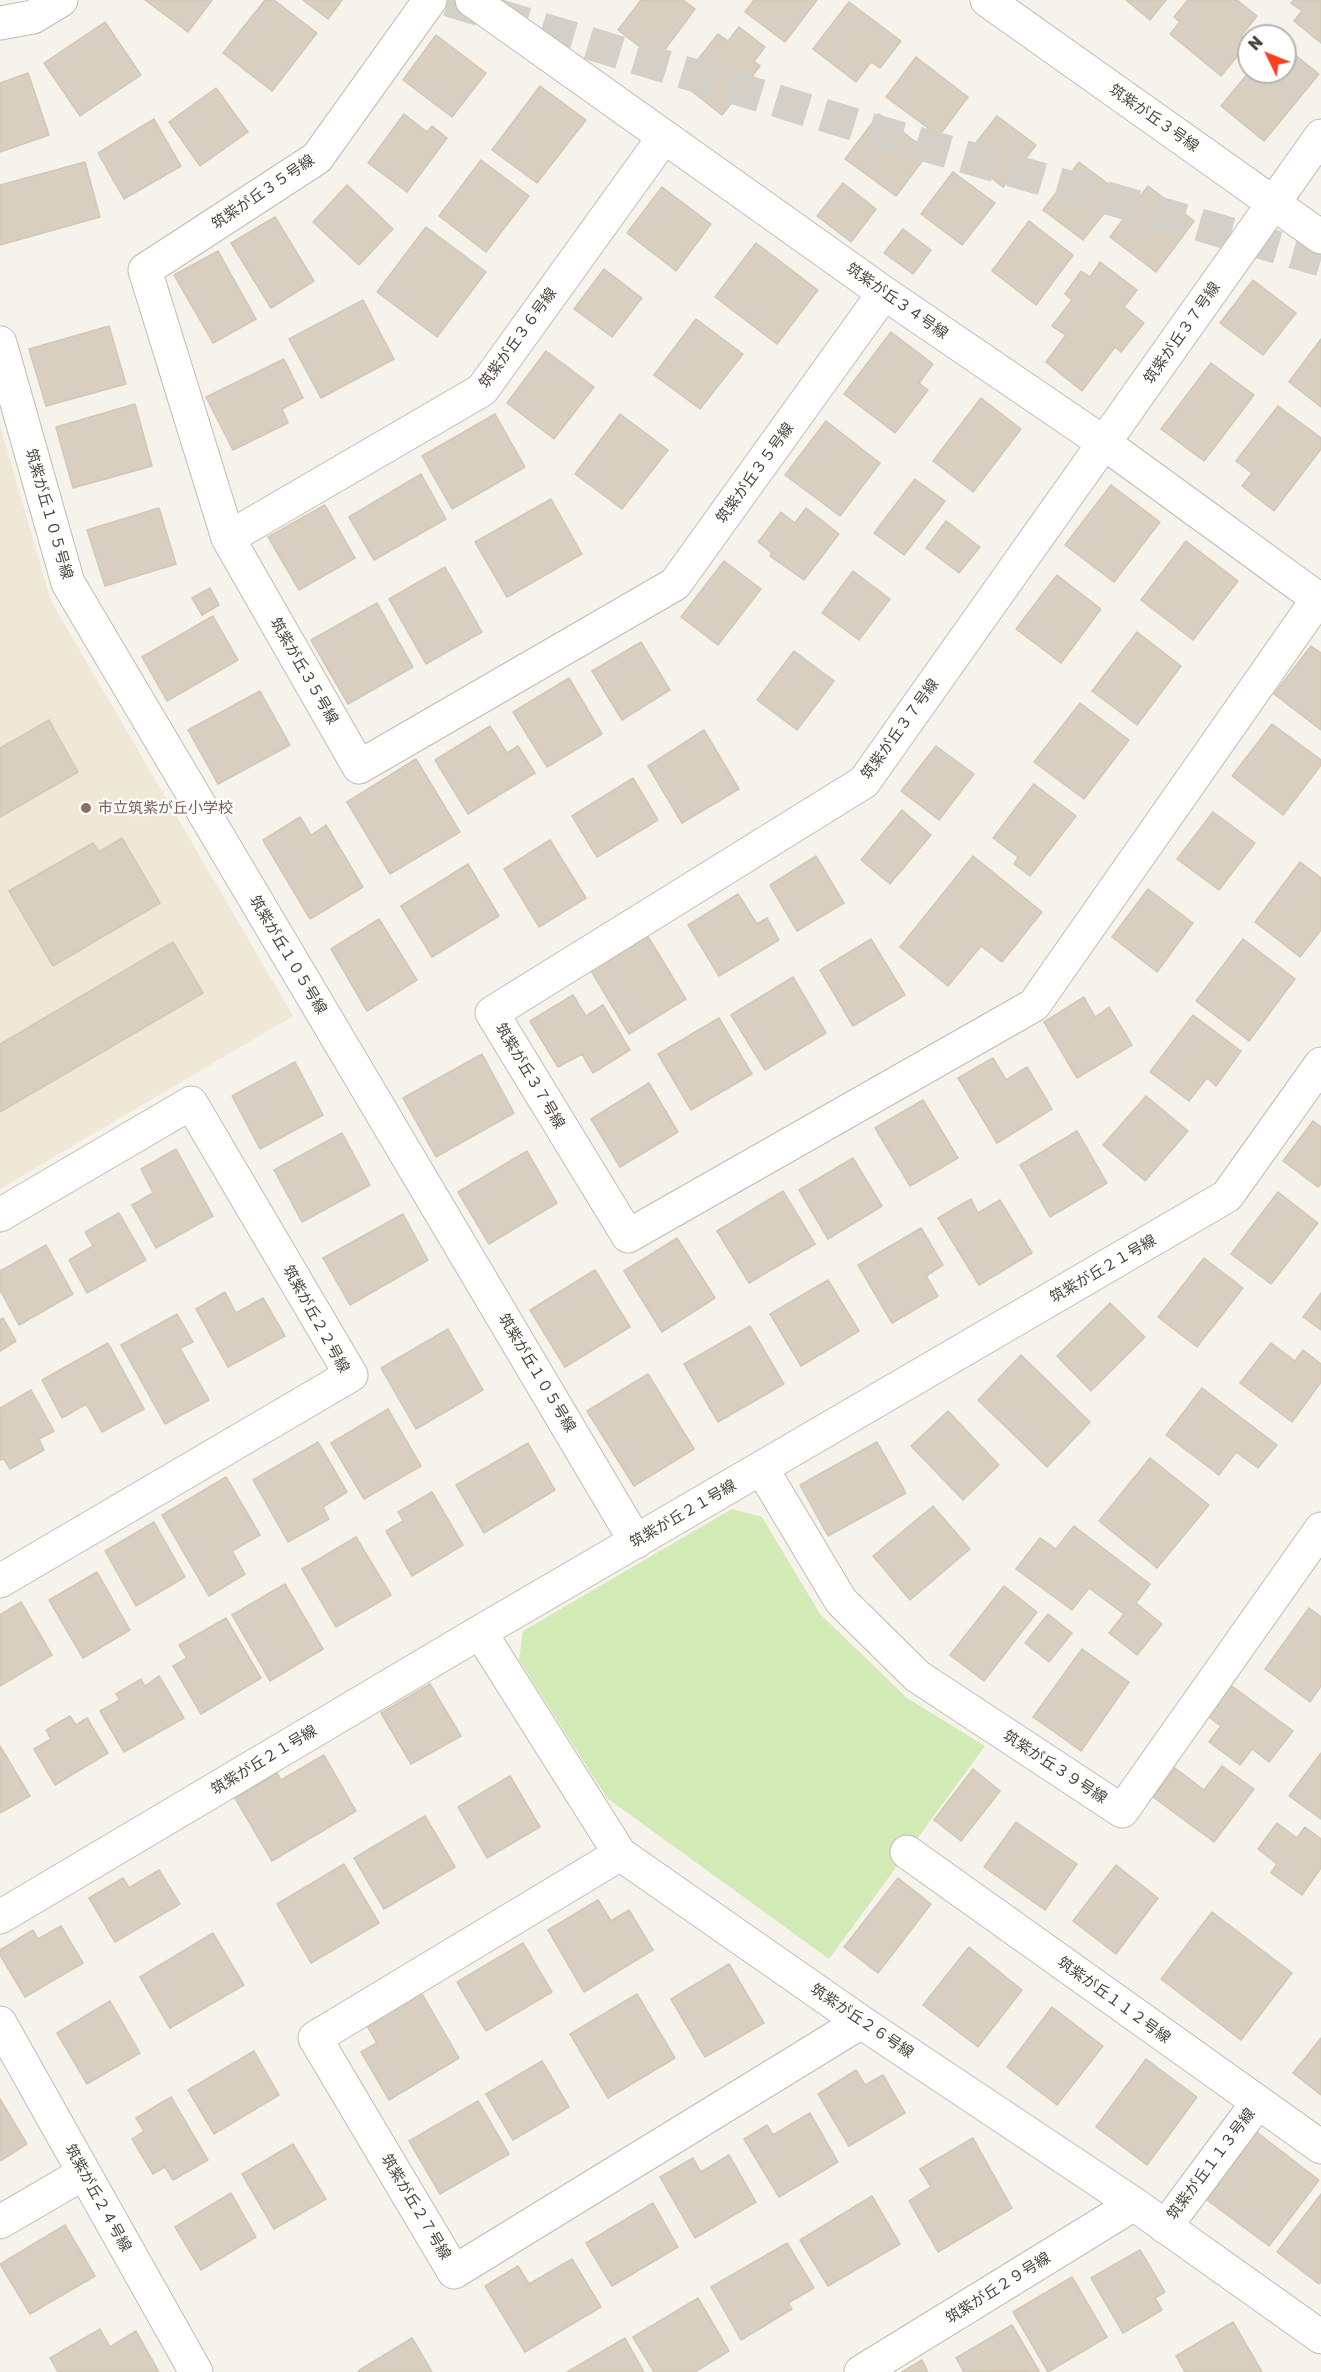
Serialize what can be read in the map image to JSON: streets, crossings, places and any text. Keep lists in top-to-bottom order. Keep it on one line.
{"streets":{"street":["筑紫が丘３号線","筑紫が丘３５号線","筑紫が丘３４号線","筑紫が丘３７号線","筑紫が丘３６号線","筑紫が丘１０５号線","筑紫が丘２１号線","筑紫が丘２２号線","筑紫が丘３９号線","筑紫が丘１１２号線","筑紫が丘２６号線","筑紫が丘１１３号線","筑紫が丘２４号線","筑紫が丘２７号線","筑紫が丘２９号線"]},"crossings":[["筑紫が丘３号線","筑紫が丘３７号線"],["筑紫が丘３５号線","筑紫が丘３４号線"],["筑紫が丘３５号線","筑紫が丘３６号線"],["筑紫が丘３４号線","筑紫が丘３７号線"],["筑紫が丘３４号線","筑紫が丘３６号線"],["筑紫が丘１０５号線","筑紫が丘２１号線"],["筑紫が丘２１号線","筑紫が丘３９号線"],["筑紫が丘２１号線","筑紫が丘２６号線"],["筑紫が丘１１２号線","筑紫が丘１１３号線"],["筑紫が丘２６号線","筑紫が丘１１３号線"],["筑紫が丘２６号線","筑紫が丘２７号線"],["筑紫が丘２６号線","筑紫が丘２９号線"]],"places":["市立筑紫が丘小学校"],"north":"top left"}
